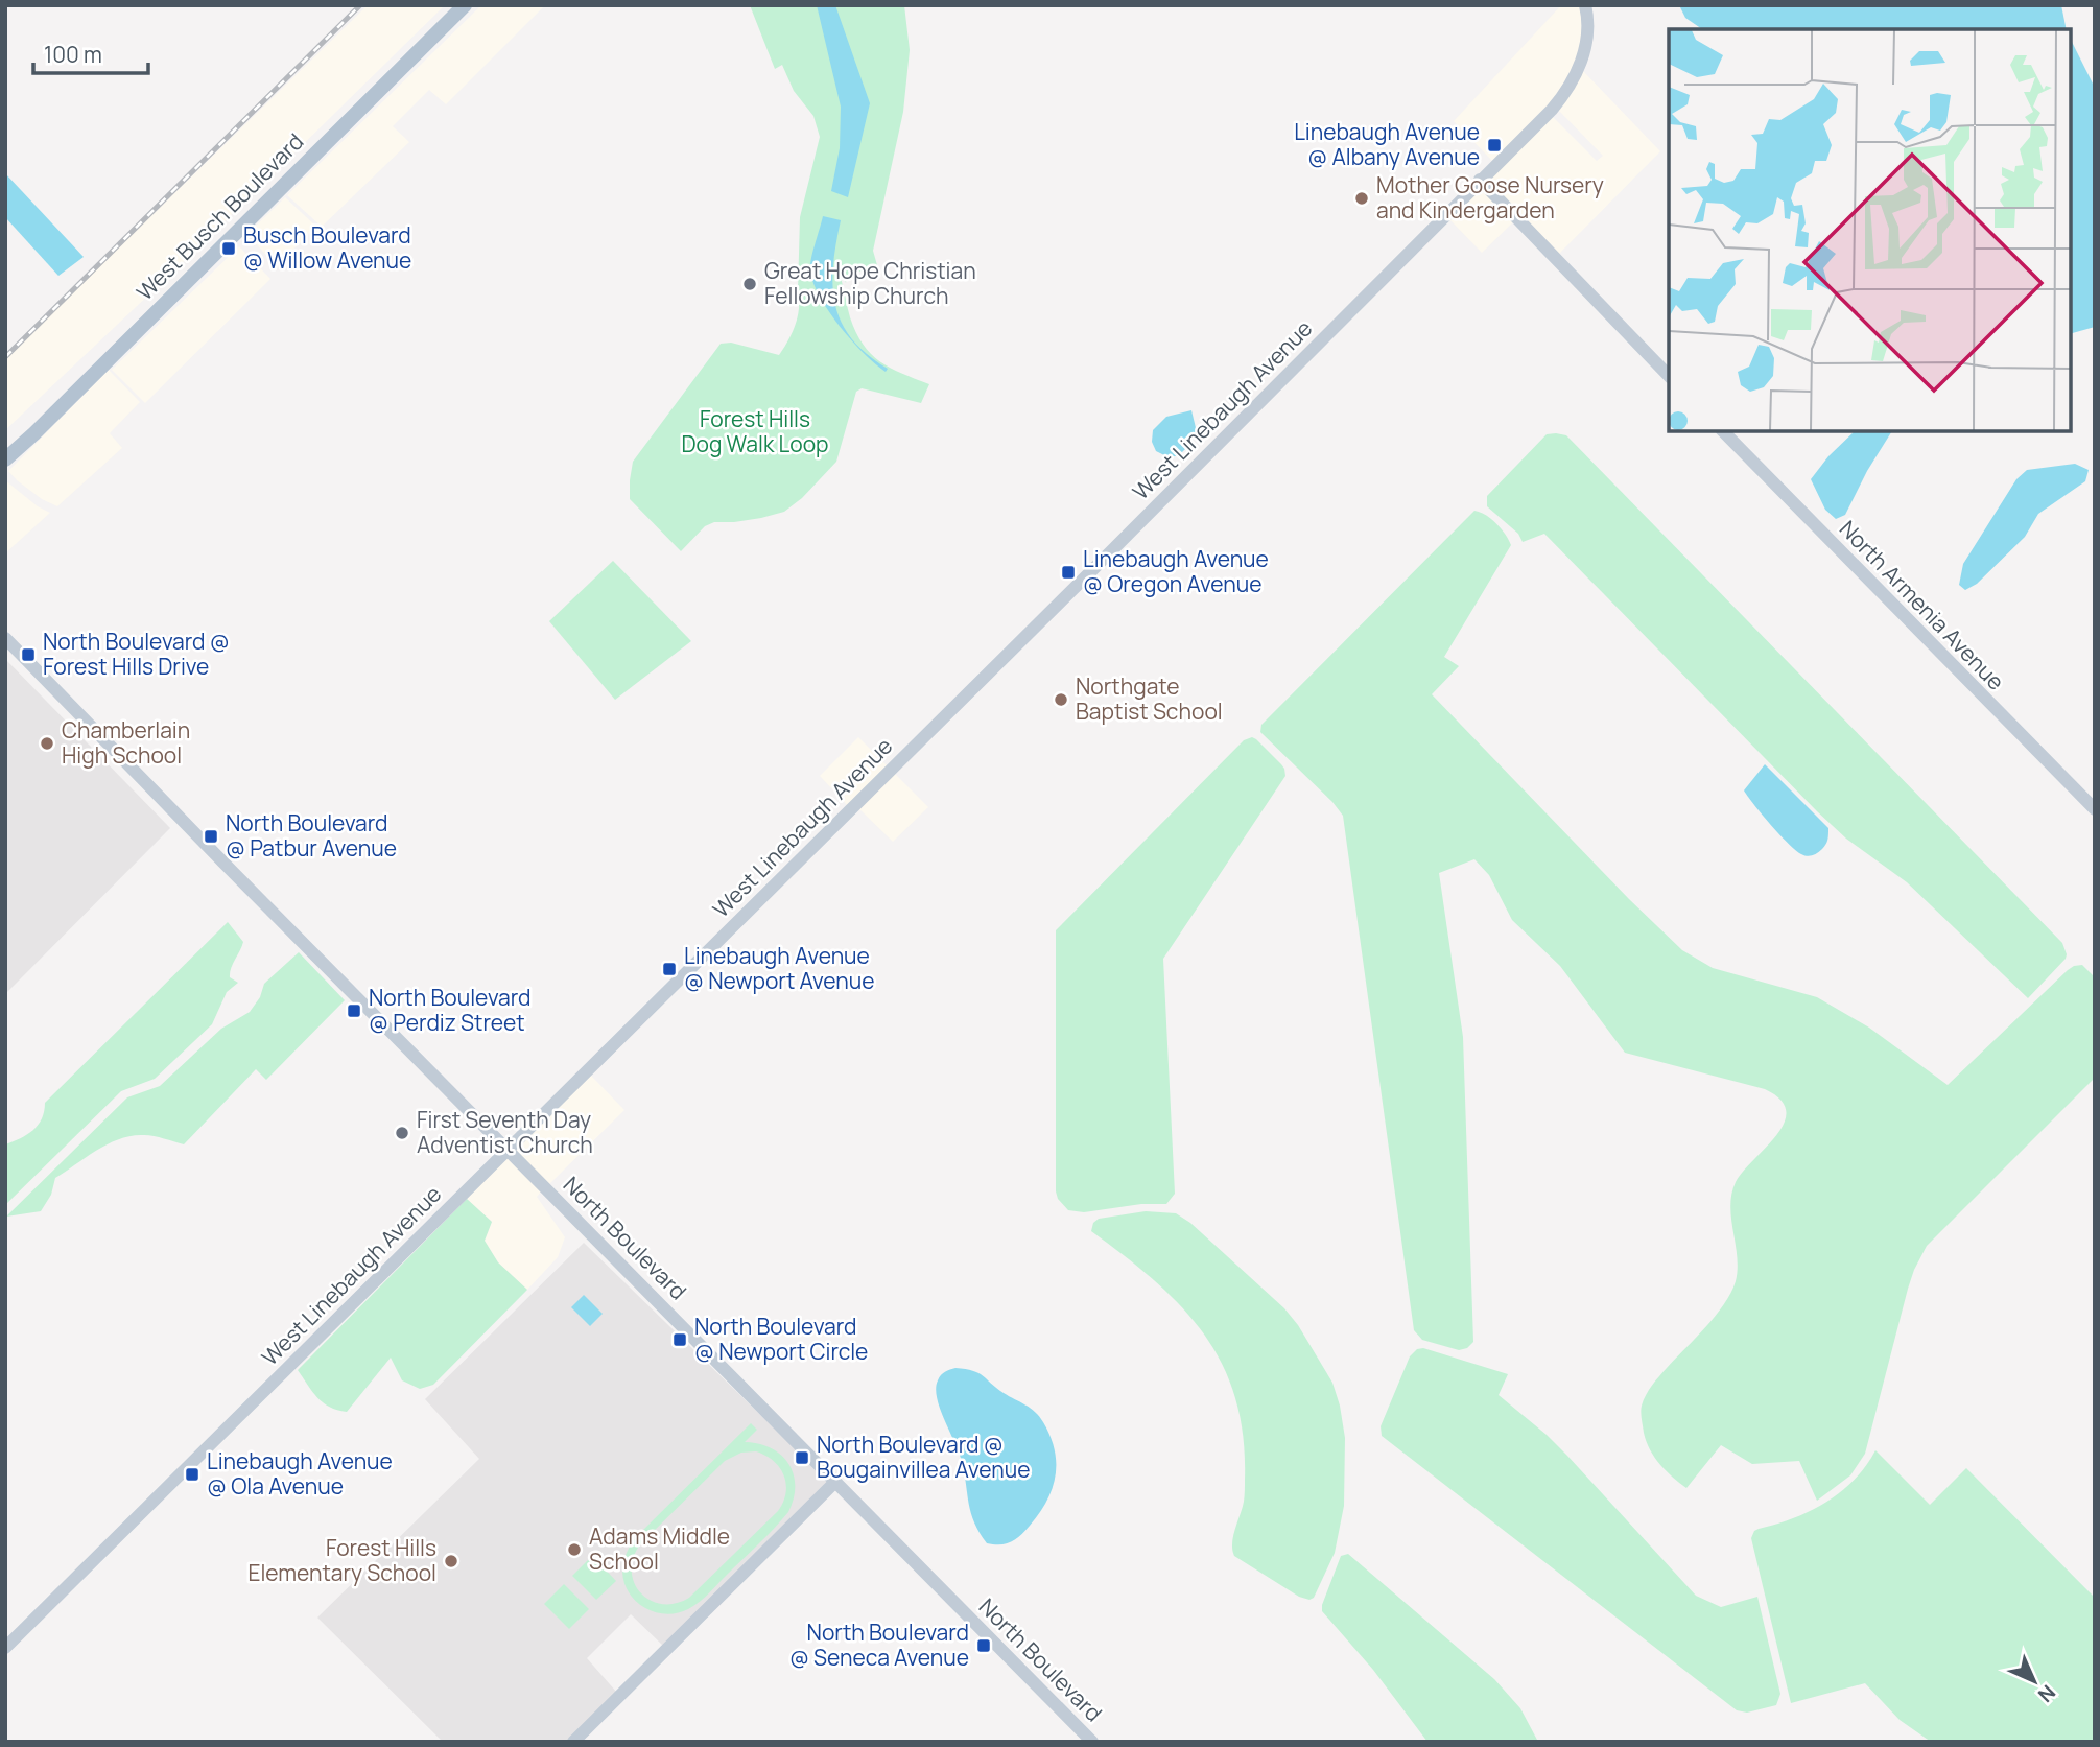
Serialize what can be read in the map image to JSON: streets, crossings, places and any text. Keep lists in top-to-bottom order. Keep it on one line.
{"streets":{"main road":["West Busch Boulevard"],"street":["West Linebaugh Avenue","North Armenia Avenue","North Boulevard"]},"crossings":[["West Linebaugh Avenue","North Boulevard"]],"parks":["Forest Hills Dog Walk Loop"],"places":{"transit":["Linebaugh Avenue @ Albany Avenue","Busch Boulevard @ Willow Avenue","Linebaugh Avenue @ Oregon Avenue","North Boulevard @ Forest Hills Drive","North Boulevard @ Patbur Avenue","Linebaugh Avenue @ Newport Avenue","North Boulevard @ Perdiz Street","North Boulevard @ Newport Circle","North Boulevard @ Bougainvillea Avenue","Linebaugh Avenue @ Ola Avenue","North Boulevard @ Seneca Avenue"],"other":["Mother Goose Nursery and Kindergarden","Great Hope Christian Fellowship Church","Northgate Baptist School","Chamberlain High School","First Seventh Day Adventist Church","Adams Middle School","Forest Hills Elementary School"]},"scale_bar":"100 m","north":"bottom right"}
